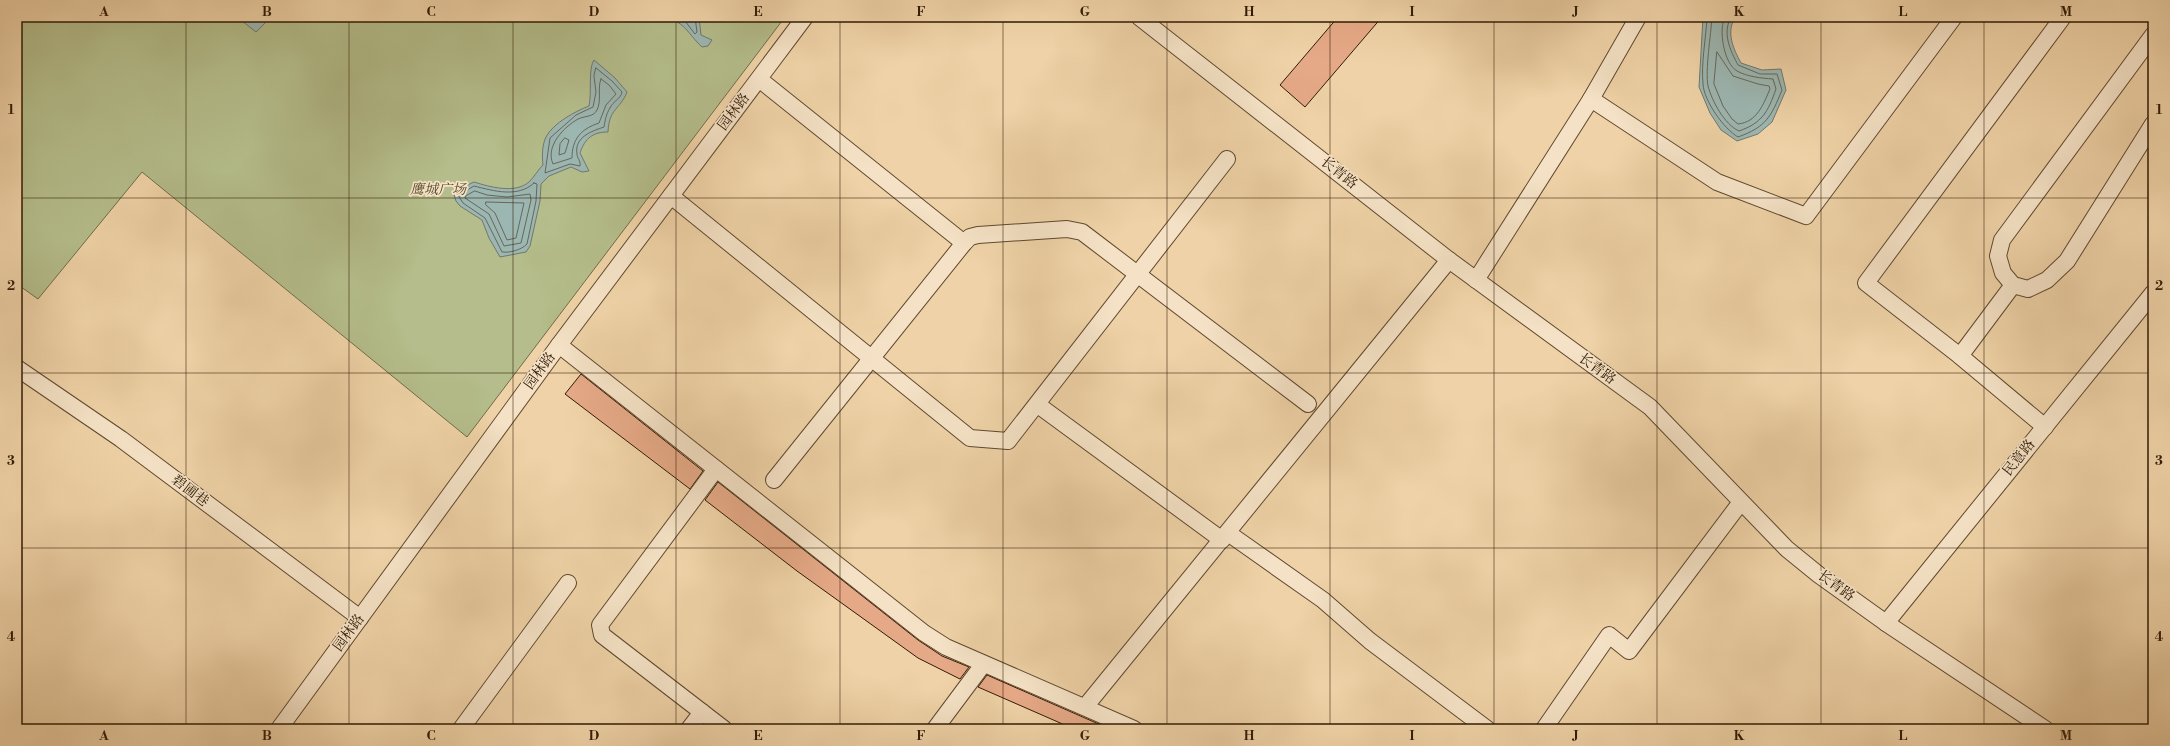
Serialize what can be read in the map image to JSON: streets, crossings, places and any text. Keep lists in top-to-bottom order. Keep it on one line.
{"streets":{"street":["园林路","长青路","民意路","碧圃巷"]},"crossings":[["园林路","碧圃巷"],["长青路","民意路"]],"parks":["鹰城广场"],"grid":{"columns":["A","B","C","D","E","F","G","H","I","J","K","L","M"],"rows":["1","2","3","4"]}}
